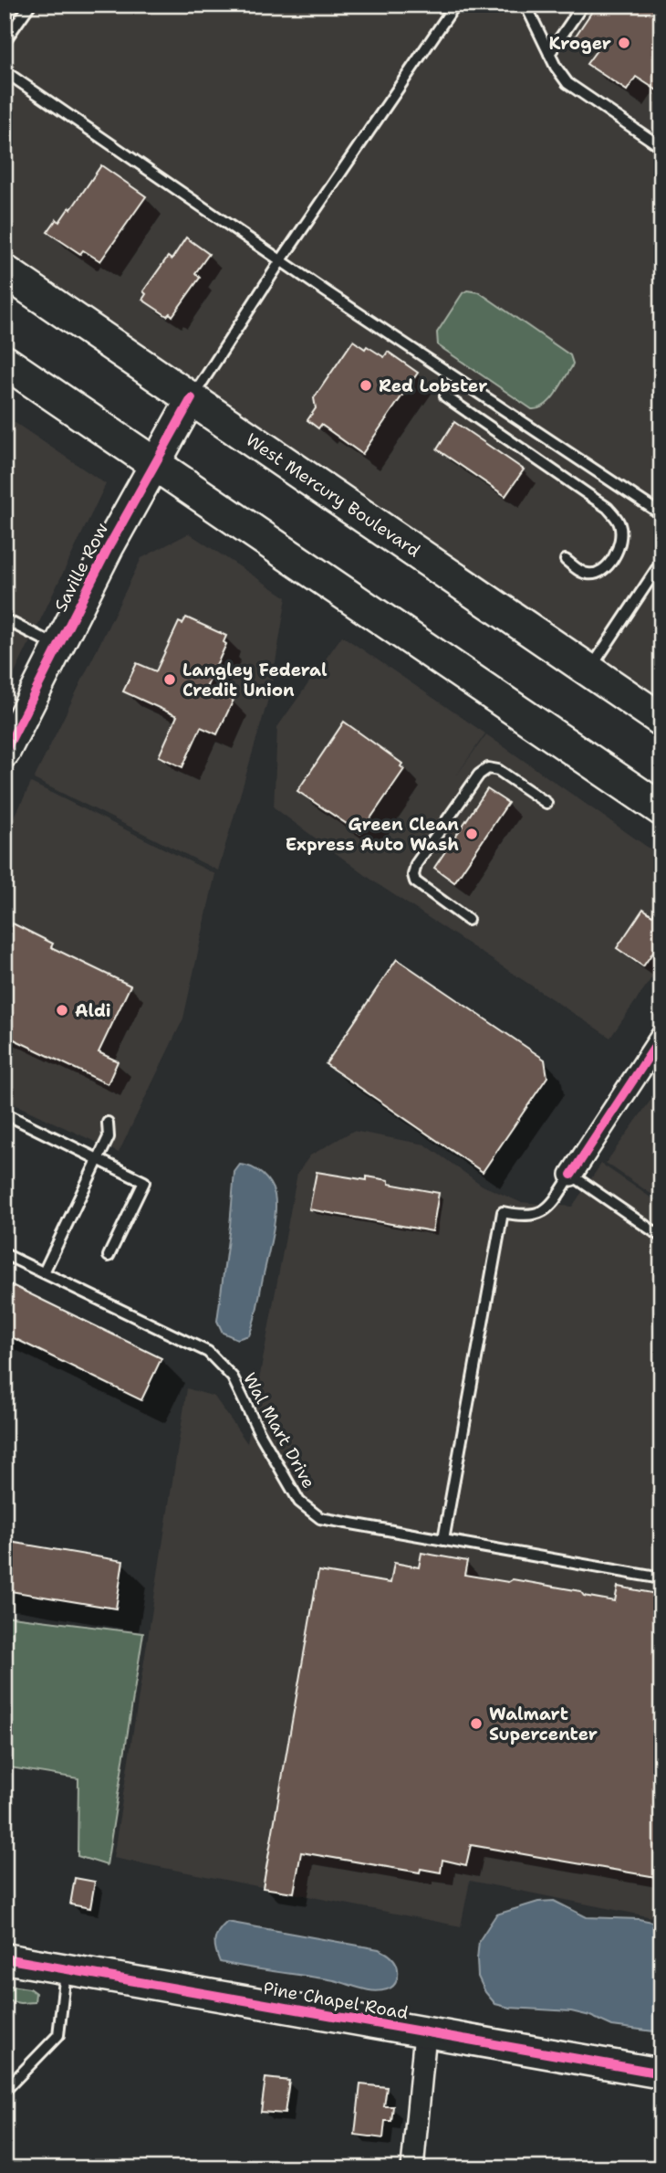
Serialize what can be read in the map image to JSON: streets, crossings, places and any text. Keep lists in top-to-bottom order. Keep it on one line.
{"streets":{"main road":["West Mercury Boulevard"],"street":["Saville Row","Pine Chapel Road"],"lane":["Wal Mart Drive"]},"crossings":[["West Mercury Boulevard","Saville Row"]],"places":["Kroger","Red Lobster","Langley Federal Credit Union","Green Clean Express Auto Wash","Aldi","Walmart Supercenter"]}
